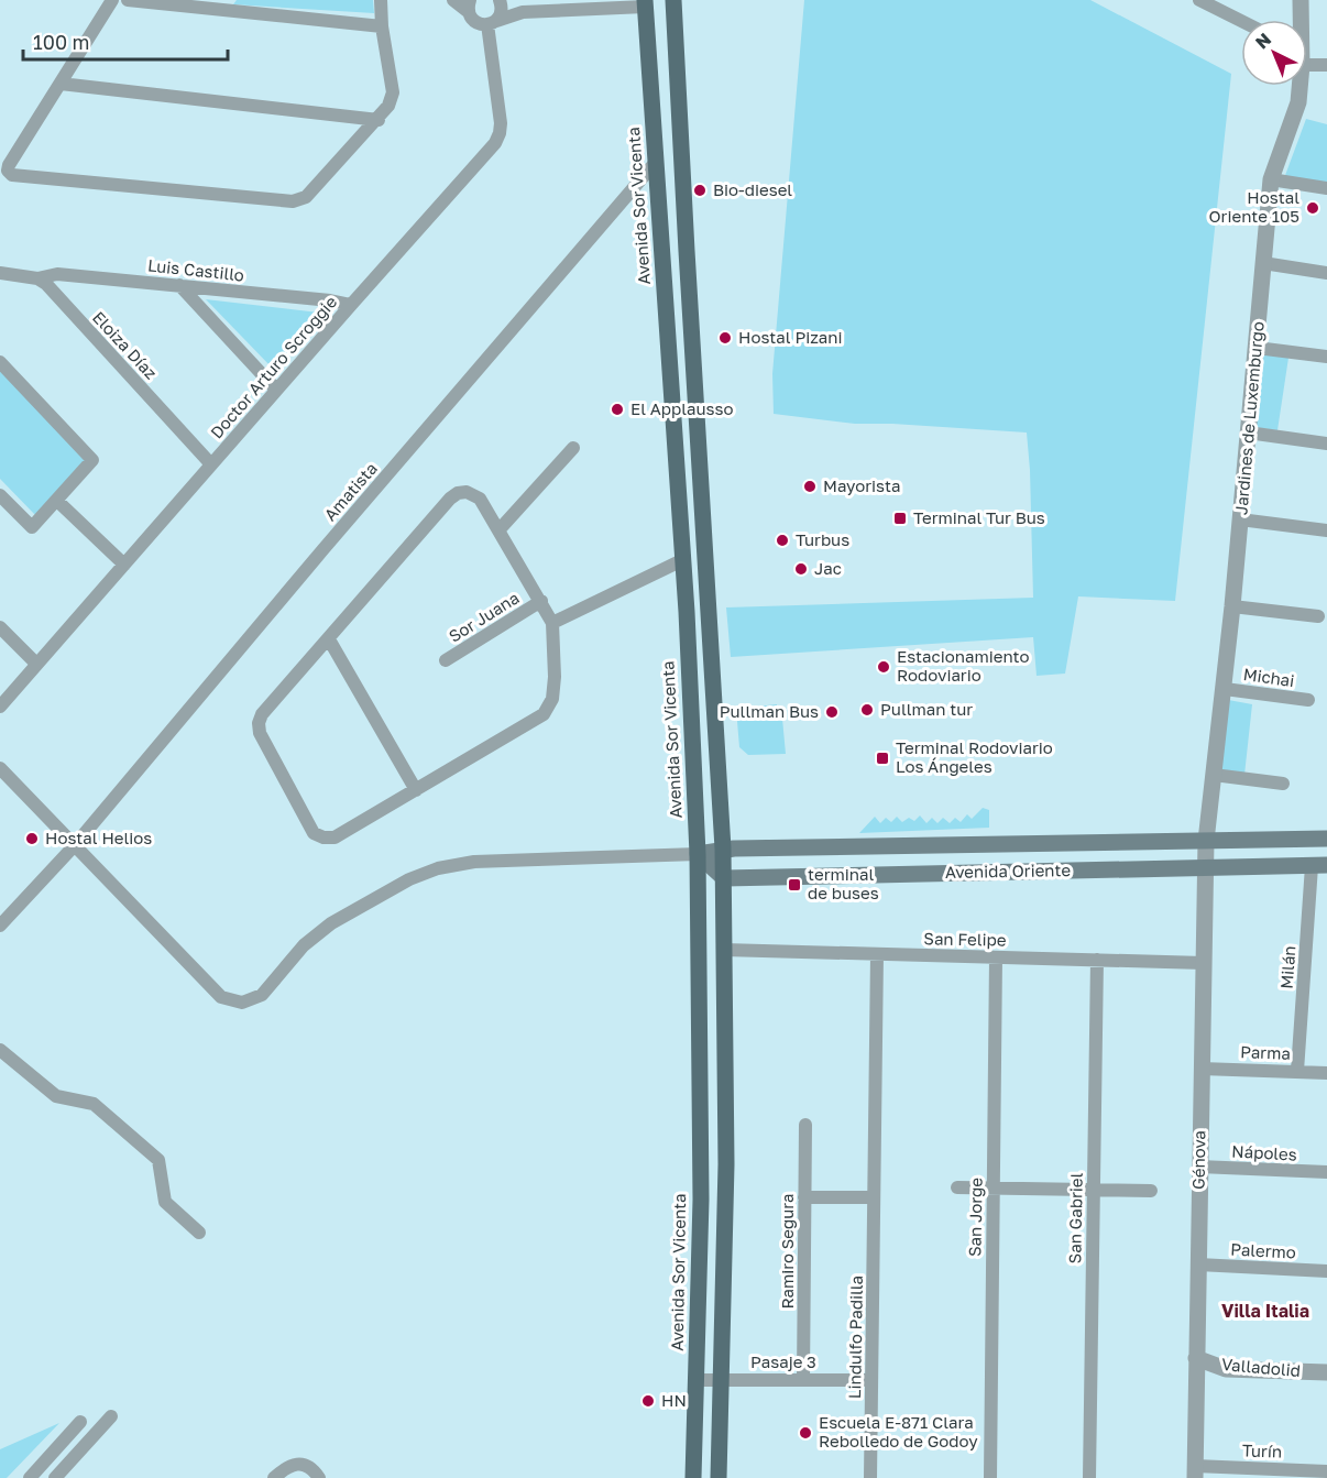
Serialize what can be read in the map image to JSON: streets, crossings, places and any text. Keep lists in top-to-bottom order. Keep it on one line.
{"streets":{"main road":["Avenida Sor Vicenta","Avenida Oriente"],"street":["Luis Castillo","Eloiza Díaz","Doctor Arturo Scroggie","Jardines de Luxemburgo","Amatista","Sor Juana","Michai","San Felipe","Milán","Parma","Nápoles","Génova","San Jorge","San Gabriel","Ramiro Segura","Palermo","Lindulfo Padilla","Pasaje 3","Valladolid","Turín"]},"crossings":[["Avenida Sor Vicenta","Amatista"],["Avenida Sor Vicenta","Avenida Oriente"],["Avenida Sor Vicenta","Pasaje 3"],["Luis Castillo","Eloiza Díaz"],["Luis Castillo","Doctor Arturo Scroggie"],["Eloiza Díaz","Doctor Arturo Scroggie"],["Jardines de Luxemburgo","Michai"],["Jardines de Luxemburgo","Avenida Oriente"],["Jardines de Luxemburgo","Génova"],["Amatista","Avenida Oriente"],["Avenida Oriente","Milán"],["Avenida Oriente","Génova"],["San Felipe","Génova"],["San Felipe","San Jorge"],["San Felipe","San Gabriel"],["San Felipe","Lindulfo Padilla"],["Milán","Parma"],["Parma","Génova"],["Nápoles","Génova"],["Génova","Palermo"],["Génova","Valladolid"],["Génova","Turín"],["Ramiro Segura","Pasaje 3"],["Lindulfo Padilla","Pasaje 3"]],"districts":["Villa Italia"],"places":{"other":["Bio-diesel","Hostal Oriente 105","Hostal Pizani","El Applausso","Mayorista","Turbus","Jac","Estacionamiento Rodoviario","Pullman tur","Pullman Bus","Hostal Helios","HN","Escuela E-871 Clara Rebolledo de Godoy"],"transit":["Terminal Tur Bus","Terminal Rodoviario Los Ángeles","terminal de buses"]},"scale_bar":"100 m","north":"top left"}
